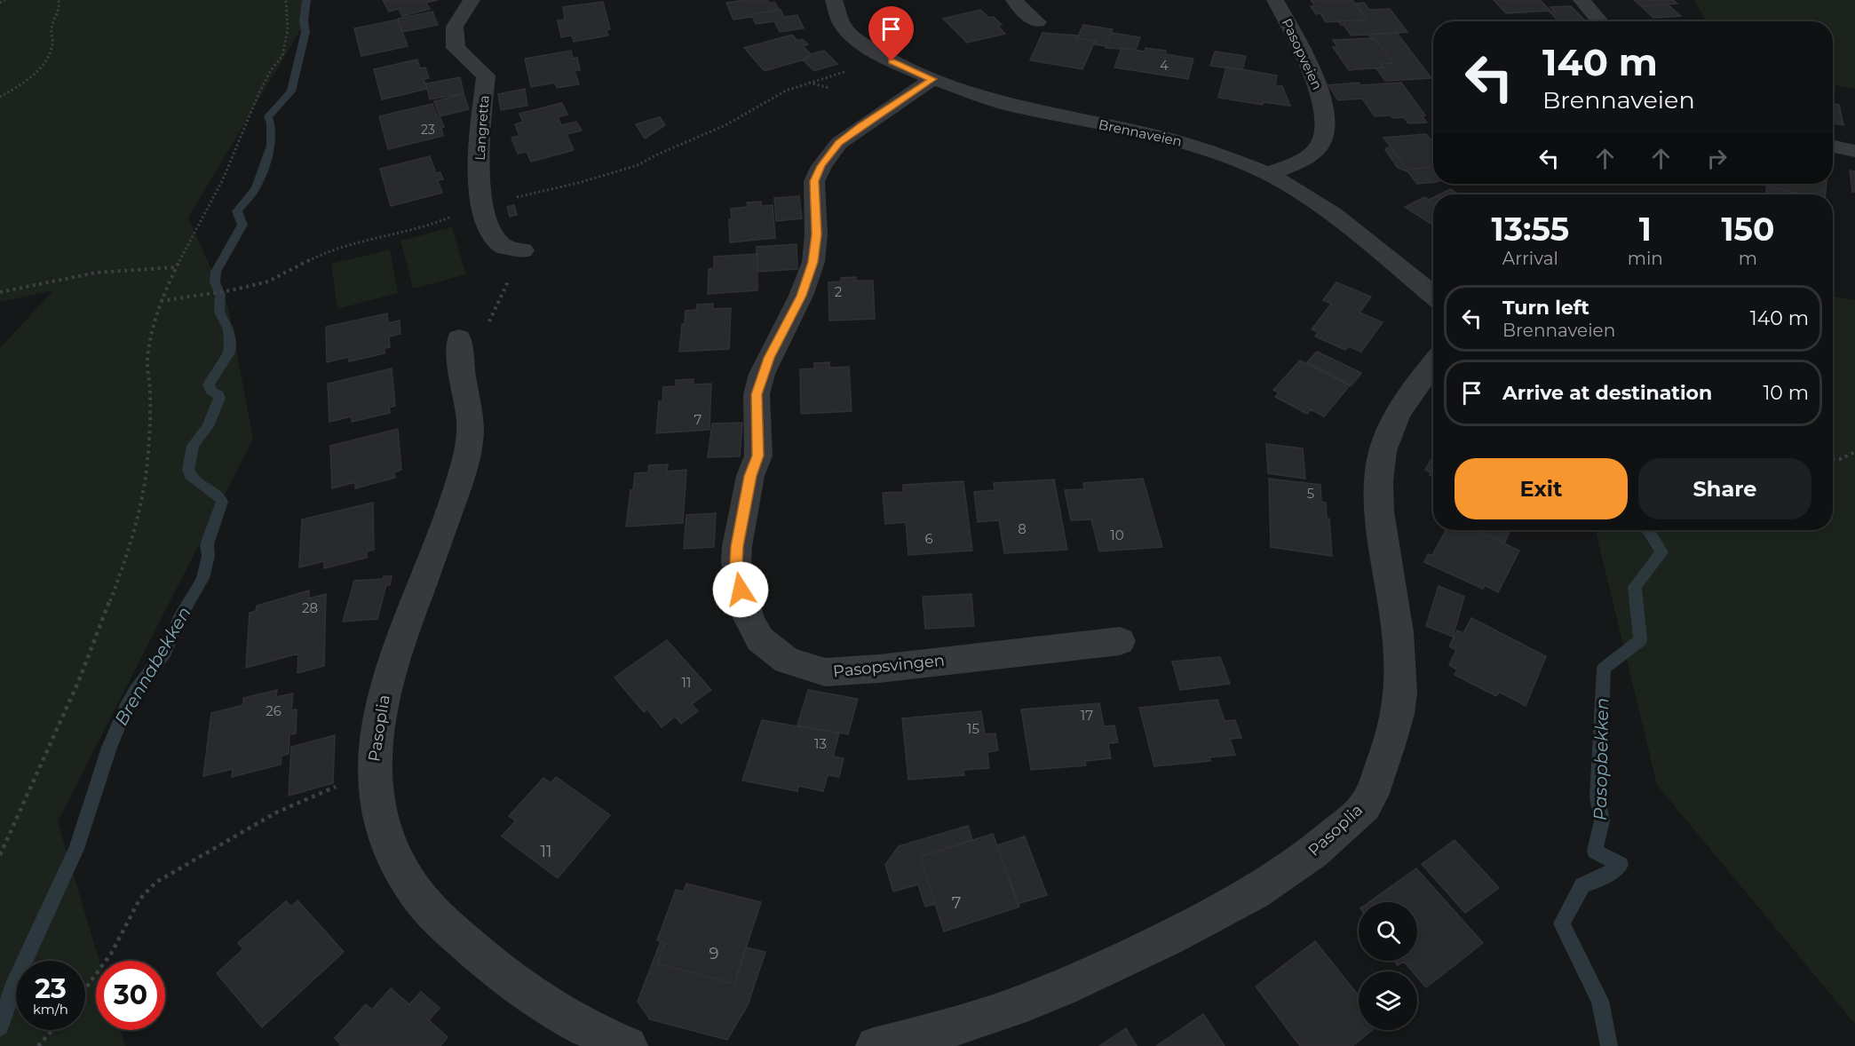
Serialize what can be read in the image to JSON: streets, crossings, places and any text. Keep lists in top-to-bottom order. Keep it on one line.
{"streets":{"street":["Pasopveien","Langretta","Brennaveien","Pasopsvingen","Pasoplia"]},"crossings":[["Pasopveien","Brennaveien"],["Brennaveien","Pasopsvingen"]],"water":["Brennabekken","Pasopbekken"],"house_numbers":["4","23","2","7","5","8","10","6","28","11","26","17","15","13","11","7","9"],"page":{"turn":["140 m","Brennaveien"],"eta":["13:55","Arrival","1","min","150","m"],"list":[{"name":"Turn left","note":"Brennaveien","value":"140 m"},{"name":"Arrive at destination","value":"10 m"}],"buttons":["Exit","Share"],"speed":"23 km/h","limit":"30"}}
